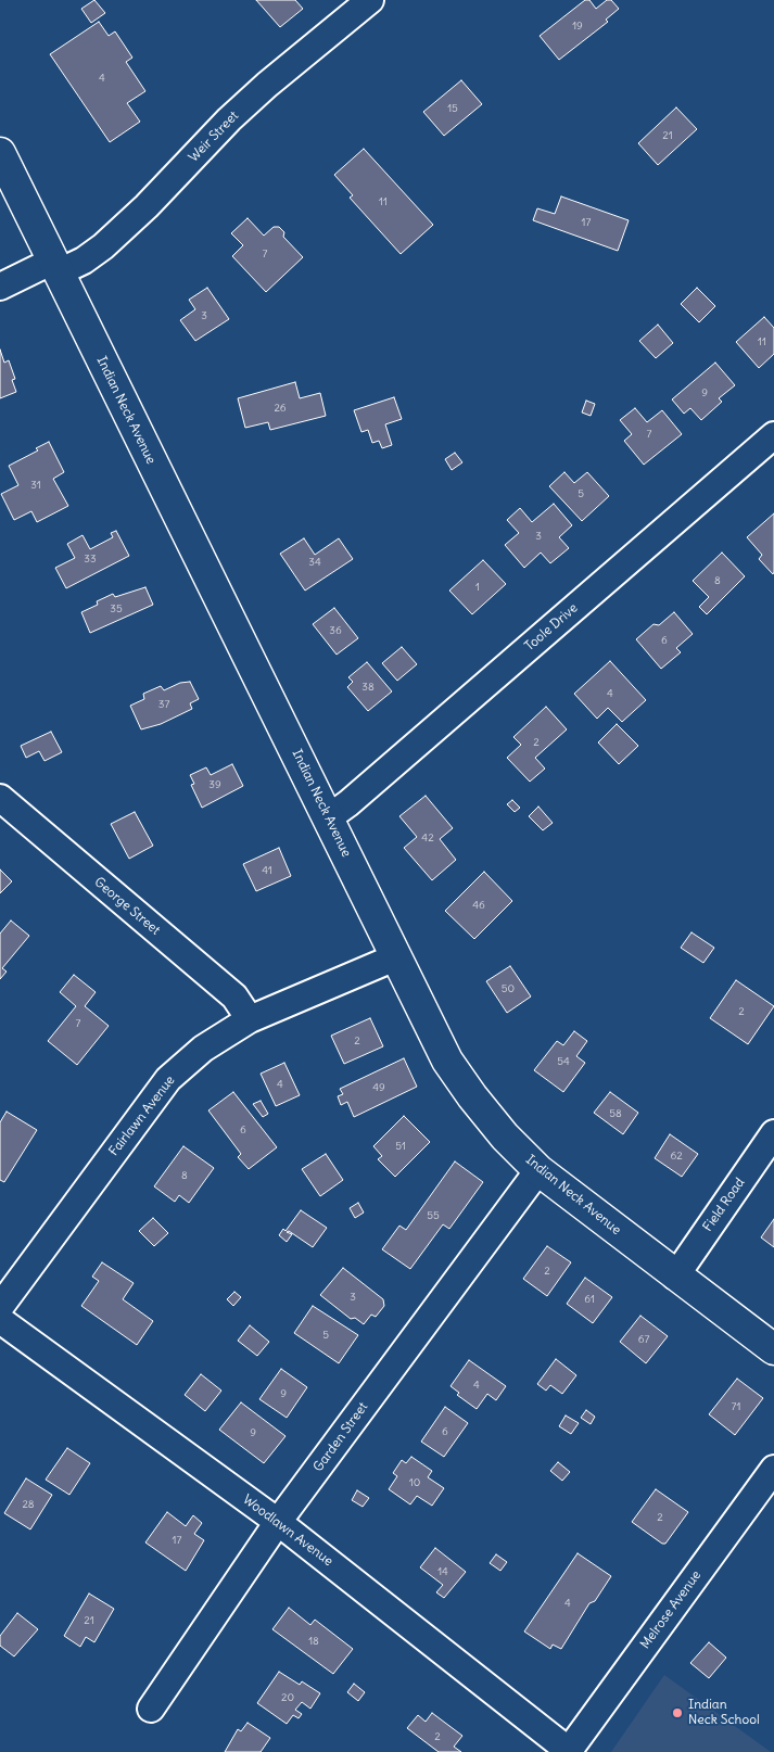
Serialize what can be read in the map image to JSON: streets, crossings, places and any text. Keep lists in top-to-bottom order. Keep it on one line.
{"streets":{"street":["Weir Street","Indian Neck Avenue","Toole Drive","George Street","Fairlawn Avenue","Field Road","Garden Street","Woodlawn Avenue","Melrose Avenue"]},"crossings":[["Weir Street","Indian Neck Avenue"],["Indian Neck Avenue","Toole Drive"],["Indian Neck Avenue","Fairlawn Avenue"],["Indian Neck Avenue","Field Road"],["Indian Neck Avenue","Garden Street"],["George Street","Fairlawn Avenue"],["Garden Street","Woodlawn Avenue"],["Woodlawn Avenue","Melrose Avenue"]],"places":["Indian Neck School"],"house_numbers":["19","4","15","21","11","17","7","3","11","9","26","7","31","5","3","33","34","8","1","35","36","6","38","4","37","2","39","42","41","46","50","2","7","2","54","4","49","58","6","51","62","8","55","2","3","61","5","67","4","9","71","6","9","10","28","2","17","14","4","21","18","20","2"]}
